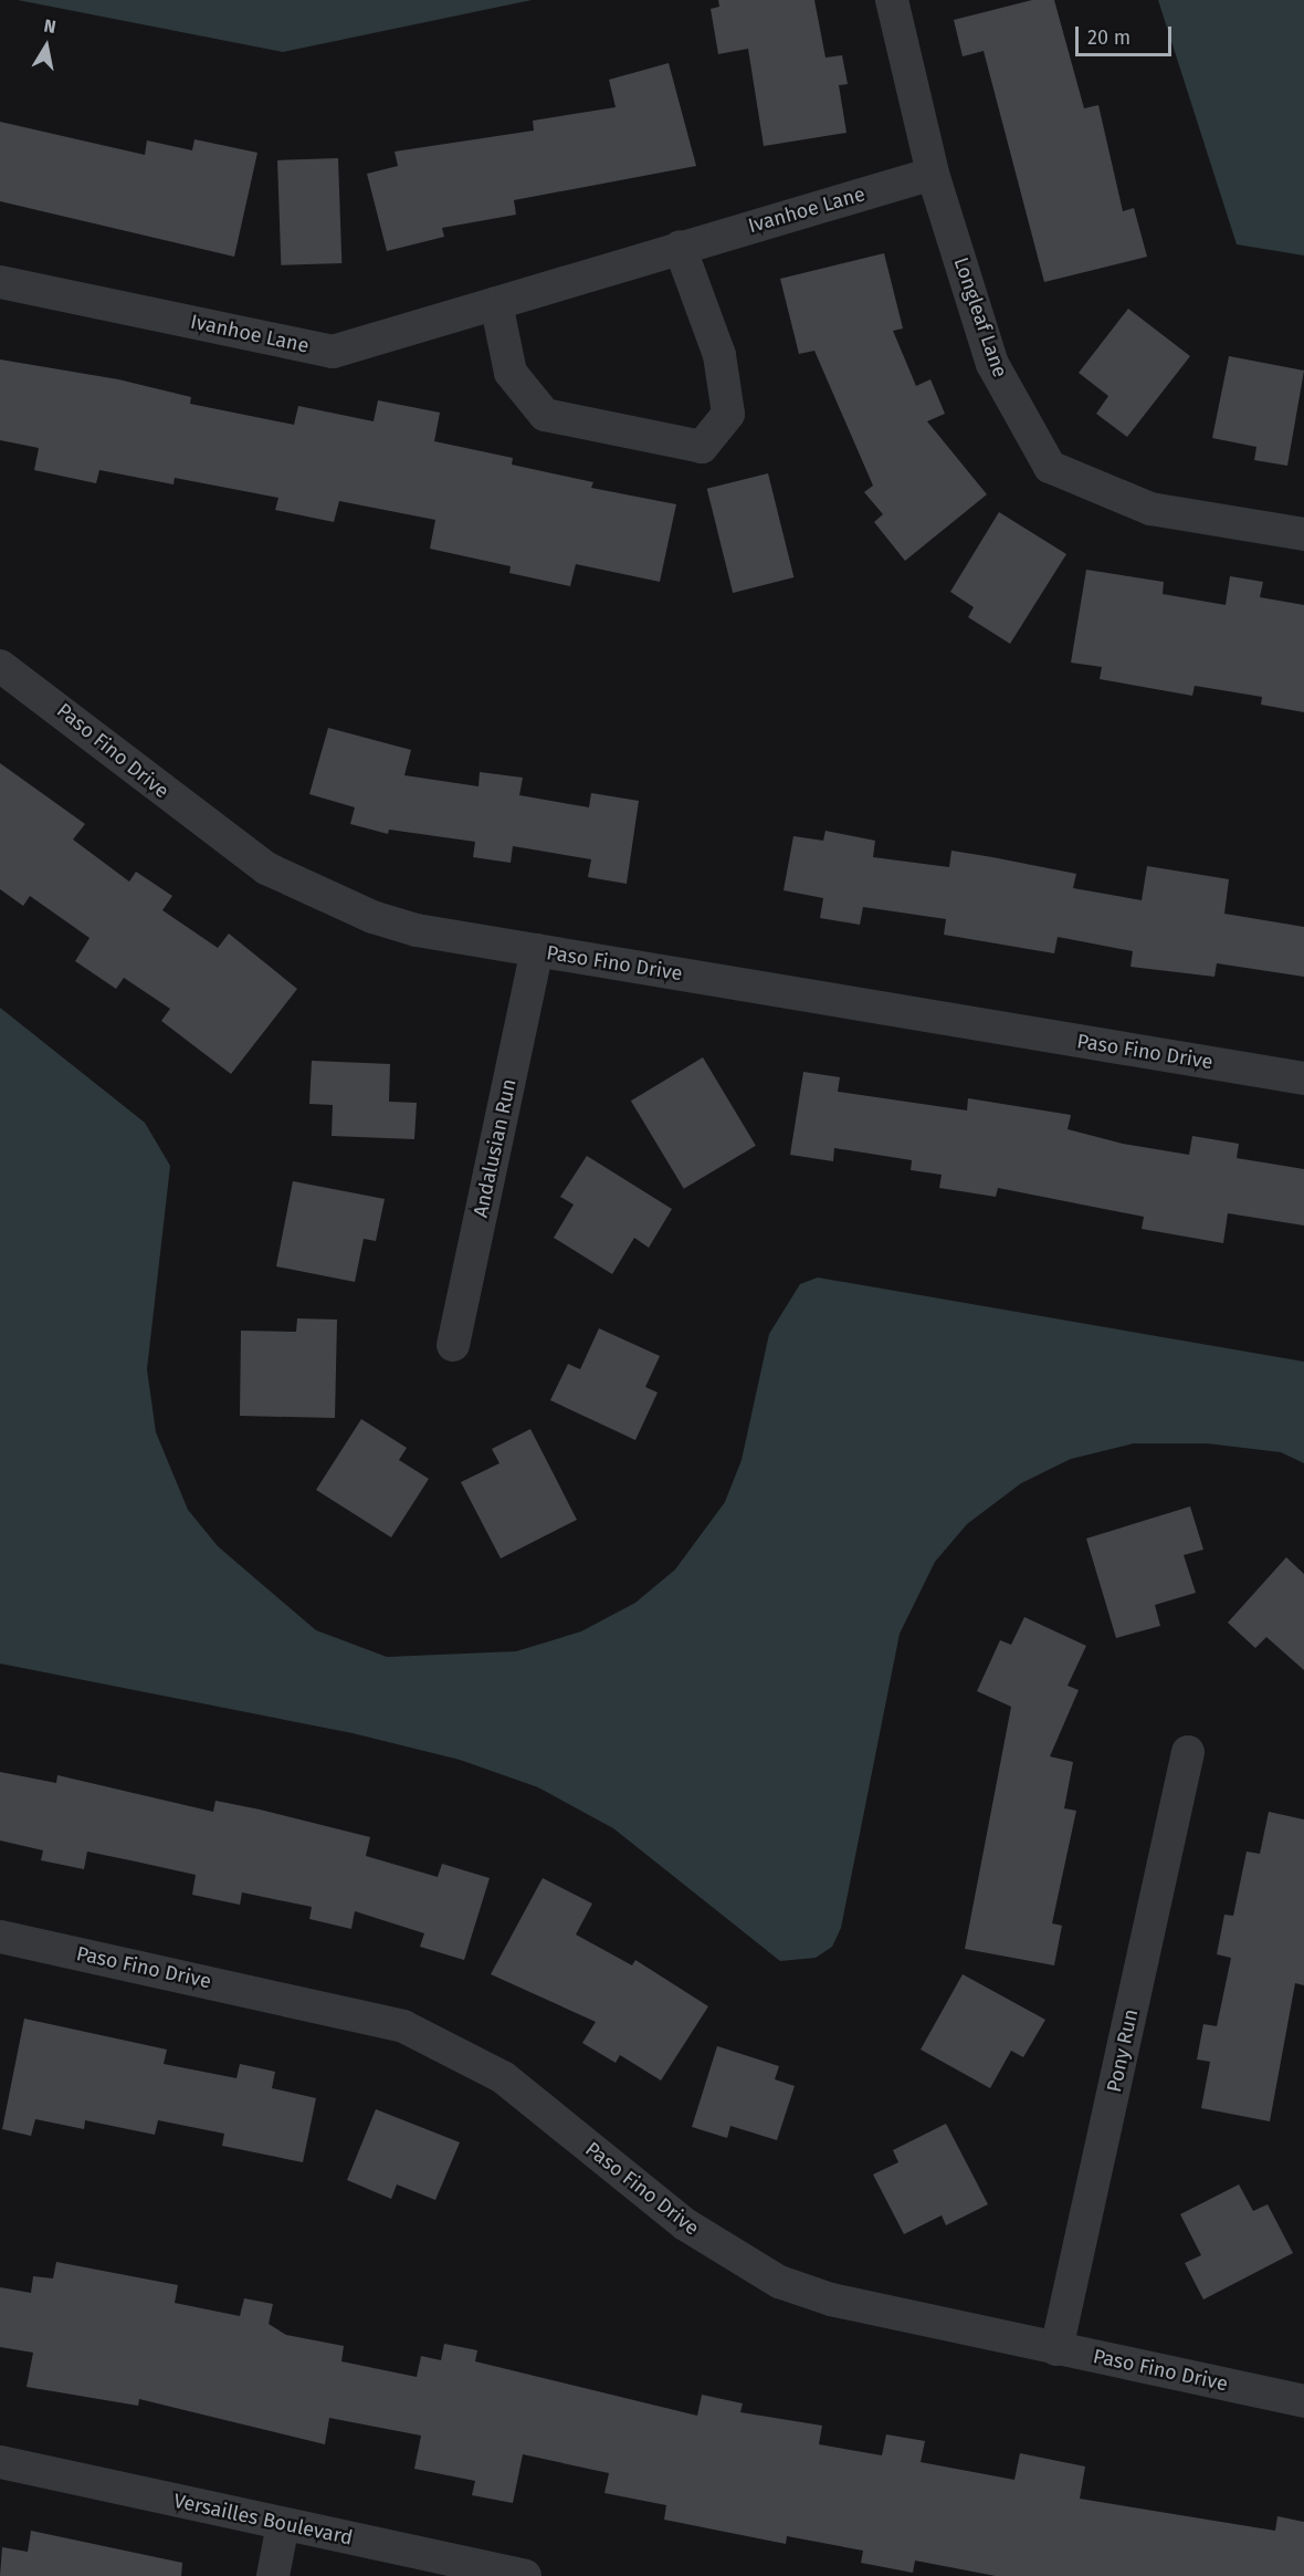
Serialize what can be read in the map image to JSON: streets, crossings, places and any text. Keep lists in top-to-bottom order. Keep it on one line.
{"streets":{"street":["Ivanhoe Lane","Longleaf Lane","Paso Fino Drive","Andalusian Run","Pony Run","Versailles Boulevard"]},"crossings":[["Ivanhoe Lane","Longleaf Lane"],["Paso Fino Drive","Andalusian Run"],["Paso Fino Drive","Pony Run"]],"scale_bar":"20 m","north":"top"}
